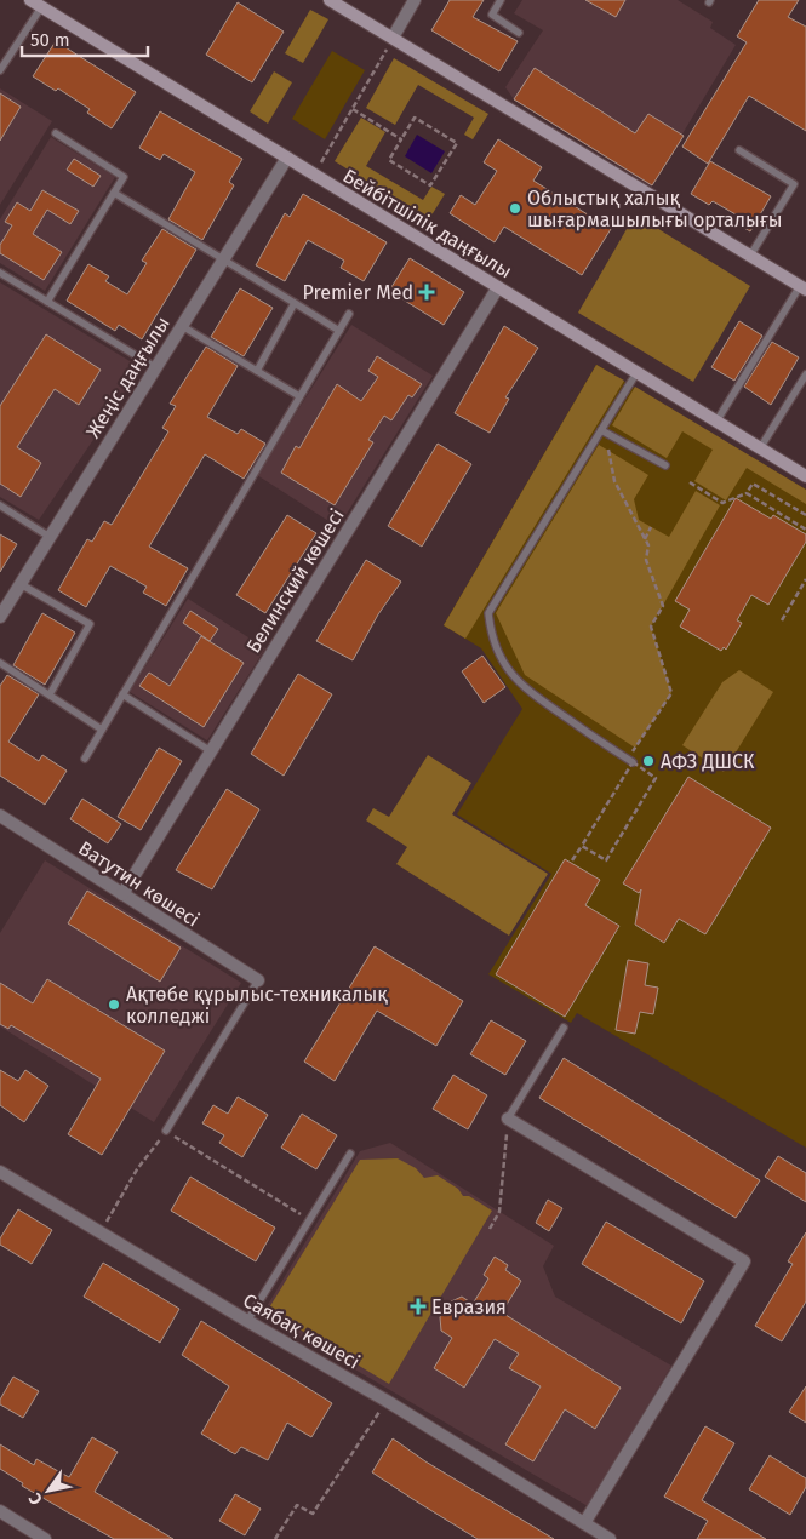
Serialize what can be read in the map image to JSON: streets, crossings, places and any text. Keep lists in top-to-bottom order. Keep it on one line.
{"streets":{"main road":["Бейбітшілік даңғылы"],"street":["Жеңіс даңғылы","Белинский көшесі","Ватутин көшесі","Саябақ көшесі"]},"crossings":[["Бейбітшілік даңғылы","Жеңіс даңғылы"],["Бейбітшілік даңғылы","Белинский көшесі"],["Белинский көшесі","Ватутин көшесі"]],"places":{"other":["Облыстық халық шығармашылығы орталығы","АФЗ ДШСК","Ақтөбе құрылыс-техникалық колледжі"],"health":["Premier Med","Евразия"]},"scale_bar":"50 m","north":"bottom left"}
